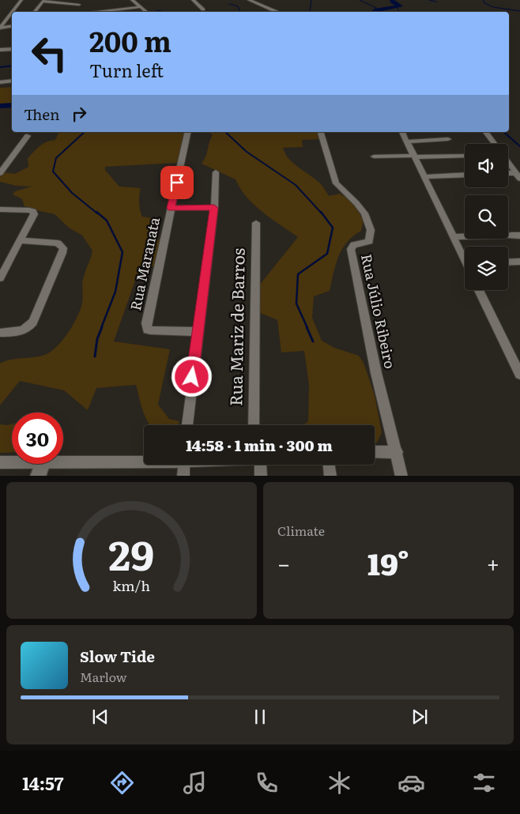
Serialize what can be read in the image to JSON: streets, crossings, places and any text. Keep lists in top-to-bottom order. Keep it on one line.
{"streets":{"street":["Rua Maranata","Rua Júlio Ribeiro","Rua Mariz de Barros"]},"page":{"turn":["200 m","Turn left"],"then":"Then","limit":"30","trip":"14:58 · 1 min · 300 m","tile":"Climate","heat":["−","19°","+"],"song":["Slow Tide","Marlow"],"tabs":"14:57","gauge":["29","km/h"]}}
